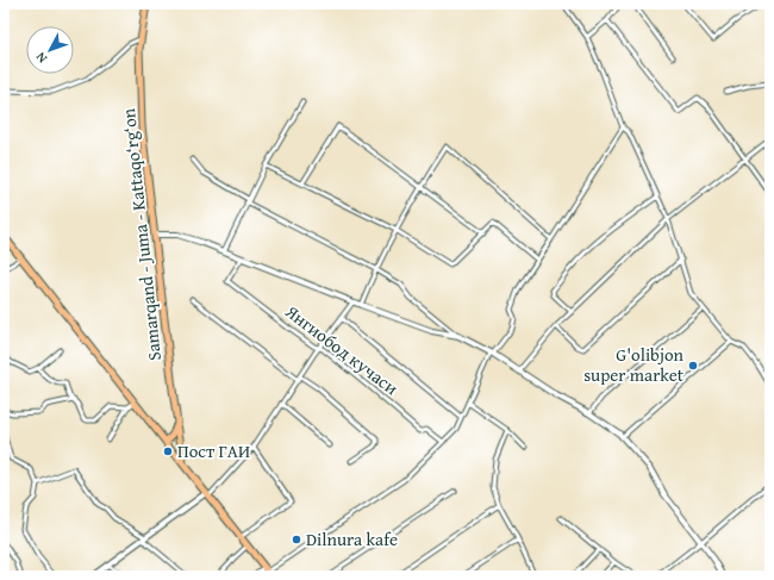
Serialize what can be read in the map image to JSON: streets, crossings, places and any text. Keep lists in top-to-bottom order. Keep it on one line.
{"streets":{"main road":["Samarqand - Juma - Kattaqo‘rg‘on"],"street":["Янгиобод кучаси"]},"crossings":[["Samarqand - Juma - Kattaqo‘rg‘on","Янгиобод кучаси"]],"places":["G'olibjon super market","Пост ГАИ","Dilnura kafe"],"north":"bottom left"}
